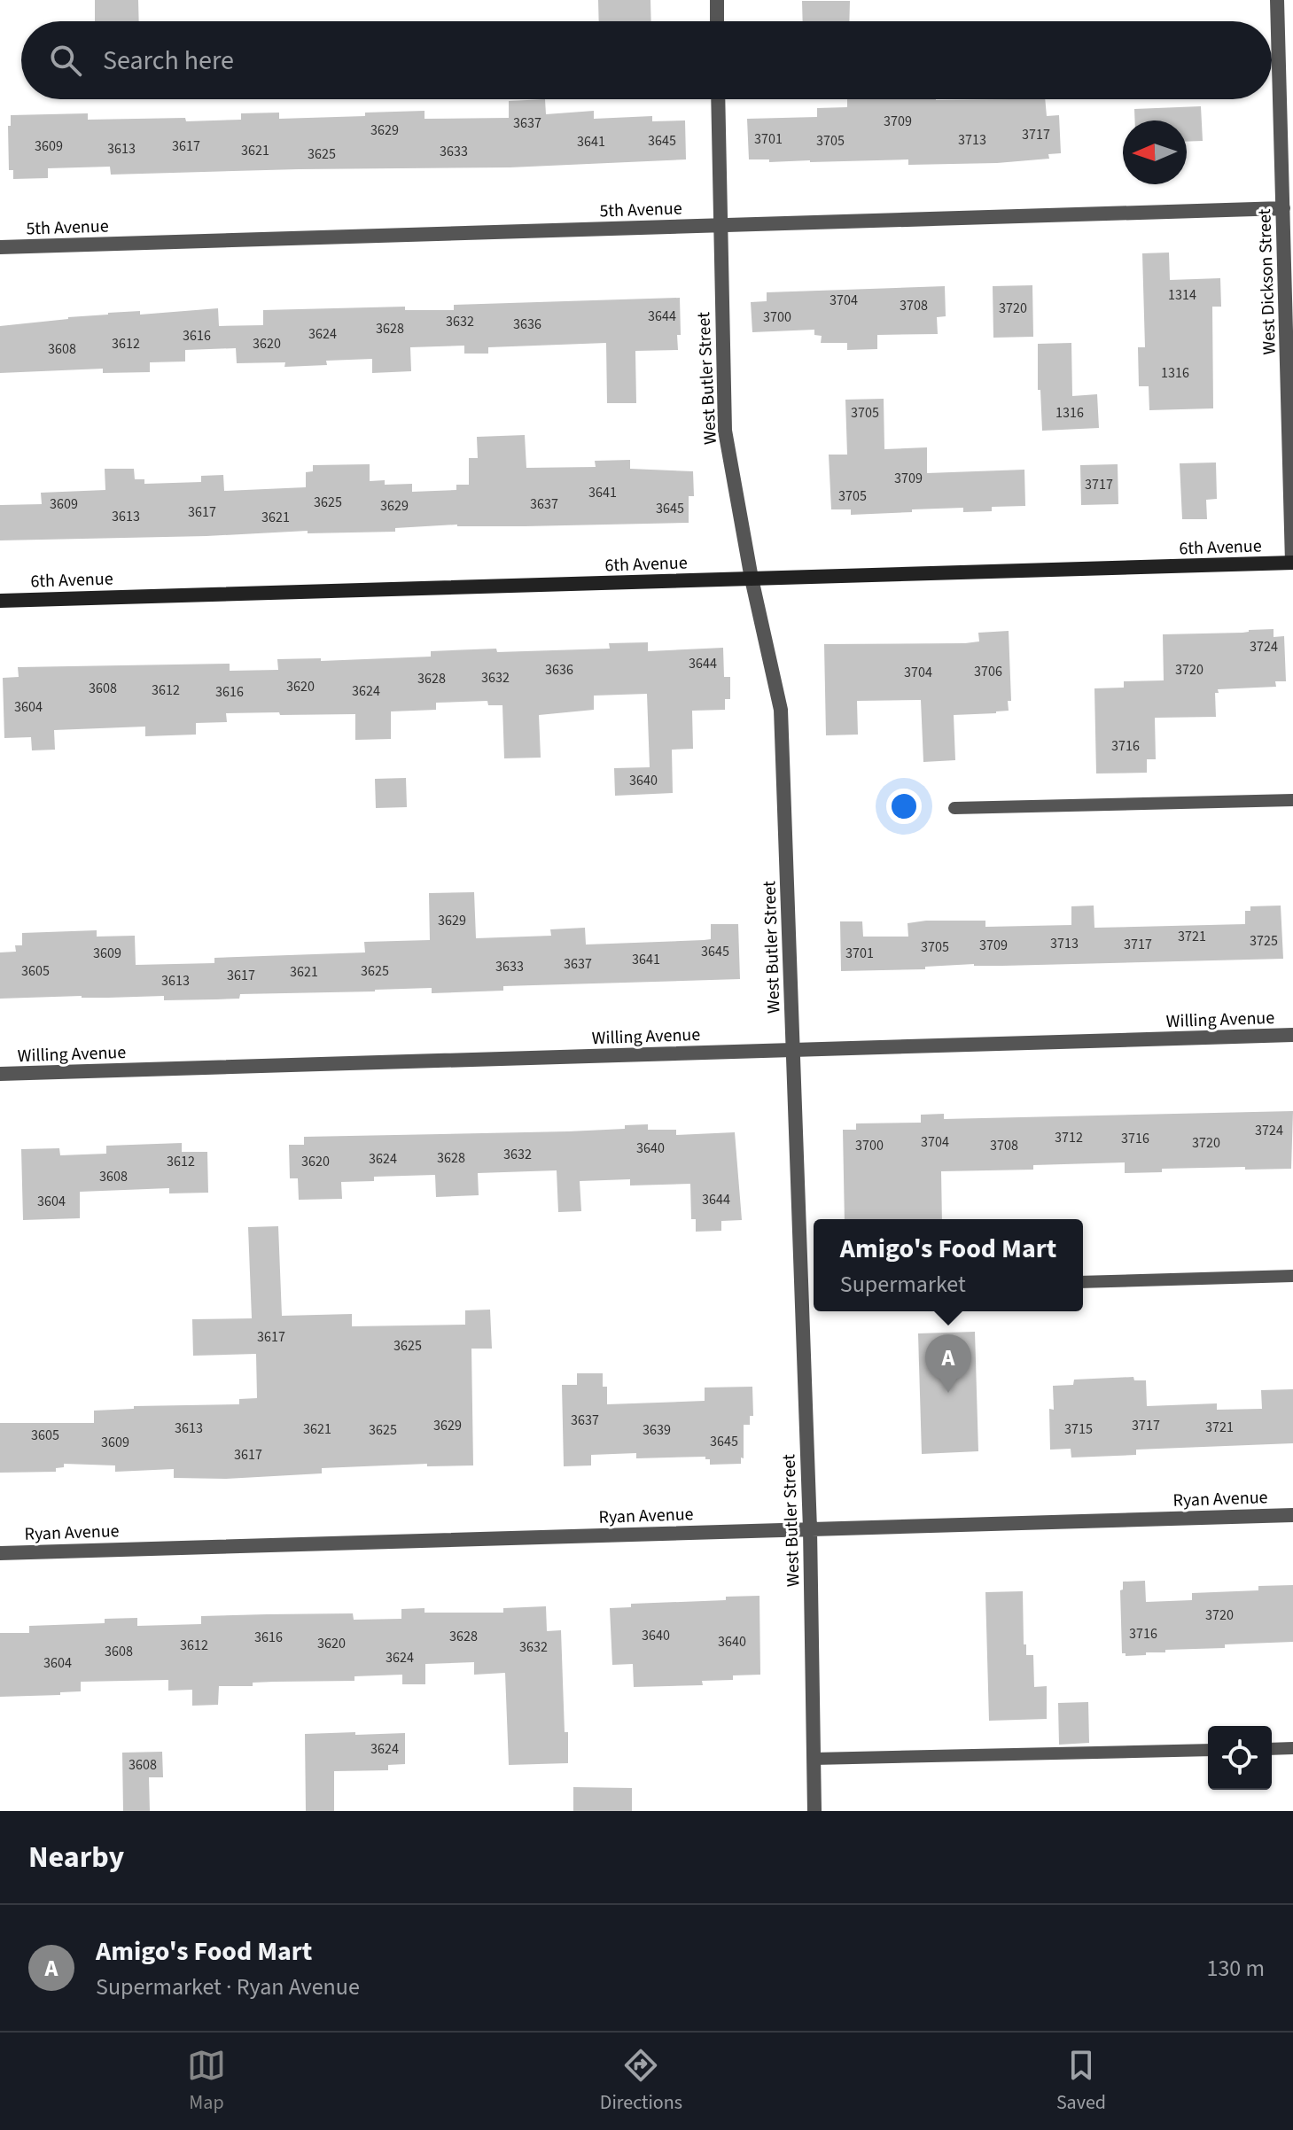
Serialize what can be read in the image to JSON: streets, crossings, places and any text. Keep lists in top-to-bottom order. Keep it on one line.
{"streets":{"street":["5th Avenue","West Dickson Street","West Butler Street","6th Avenue","Willing Avenue","Ryan Avenue"]},"crossings":[["5th Avenue","West Dickson Street"],["5th Avenue","West Butler Street"],["West Dickson Street","6th Avenue"],["West Butler Street","6th Avenue"],["West Butler Street","Willing Avenue"],["West Butler Street","Ryan Avenue"]],"house_numbers":["3709","3637","3629","3717","3701","3713","3645","3705","3641","3609","3617","3613","3621","3633","3625","1314","3704","3708","3720","3644","3700","3632","3636","3628","3624","3616","3612","3620","3608","1316","3705","1316","3709","3717","3641","3705","3625","3609","3637","3629","3645","3617","3613","3621","3724","3644","3636","3720","3706","3704","3632","3628","3620","3608","3612","3624","3616","3604","3716","3640","3629","3721","3725","3713","3717","3709","3705","3645","3609","3701","3641","3637","3633","3605","3625","3621","3617","3613","3724","3712","3716","3704","3720","3700","3708","3640","3632","3628","3624","3612","3620","3608","3644","3604","3617","3625","3637","3629","3717","3721","3613","3621","3715","3625","3639","3605","3645","3609","3617","3720","3716","3640","3628","3616","3640","3620","3612","3632","3608","3624","3604","3624","3608"],"north":"left","page":{"search":"Search here","popup":["Amigo's Food Mart","Supermarket"],"pins":"A","heading":"Nearby","list":[{"mark":"A","name":"Amigo's Food Mart","note":"Supermarket · Ryan Avenue","value":"130 m"}],"nav":["Map","Directions","Saved"]}}
